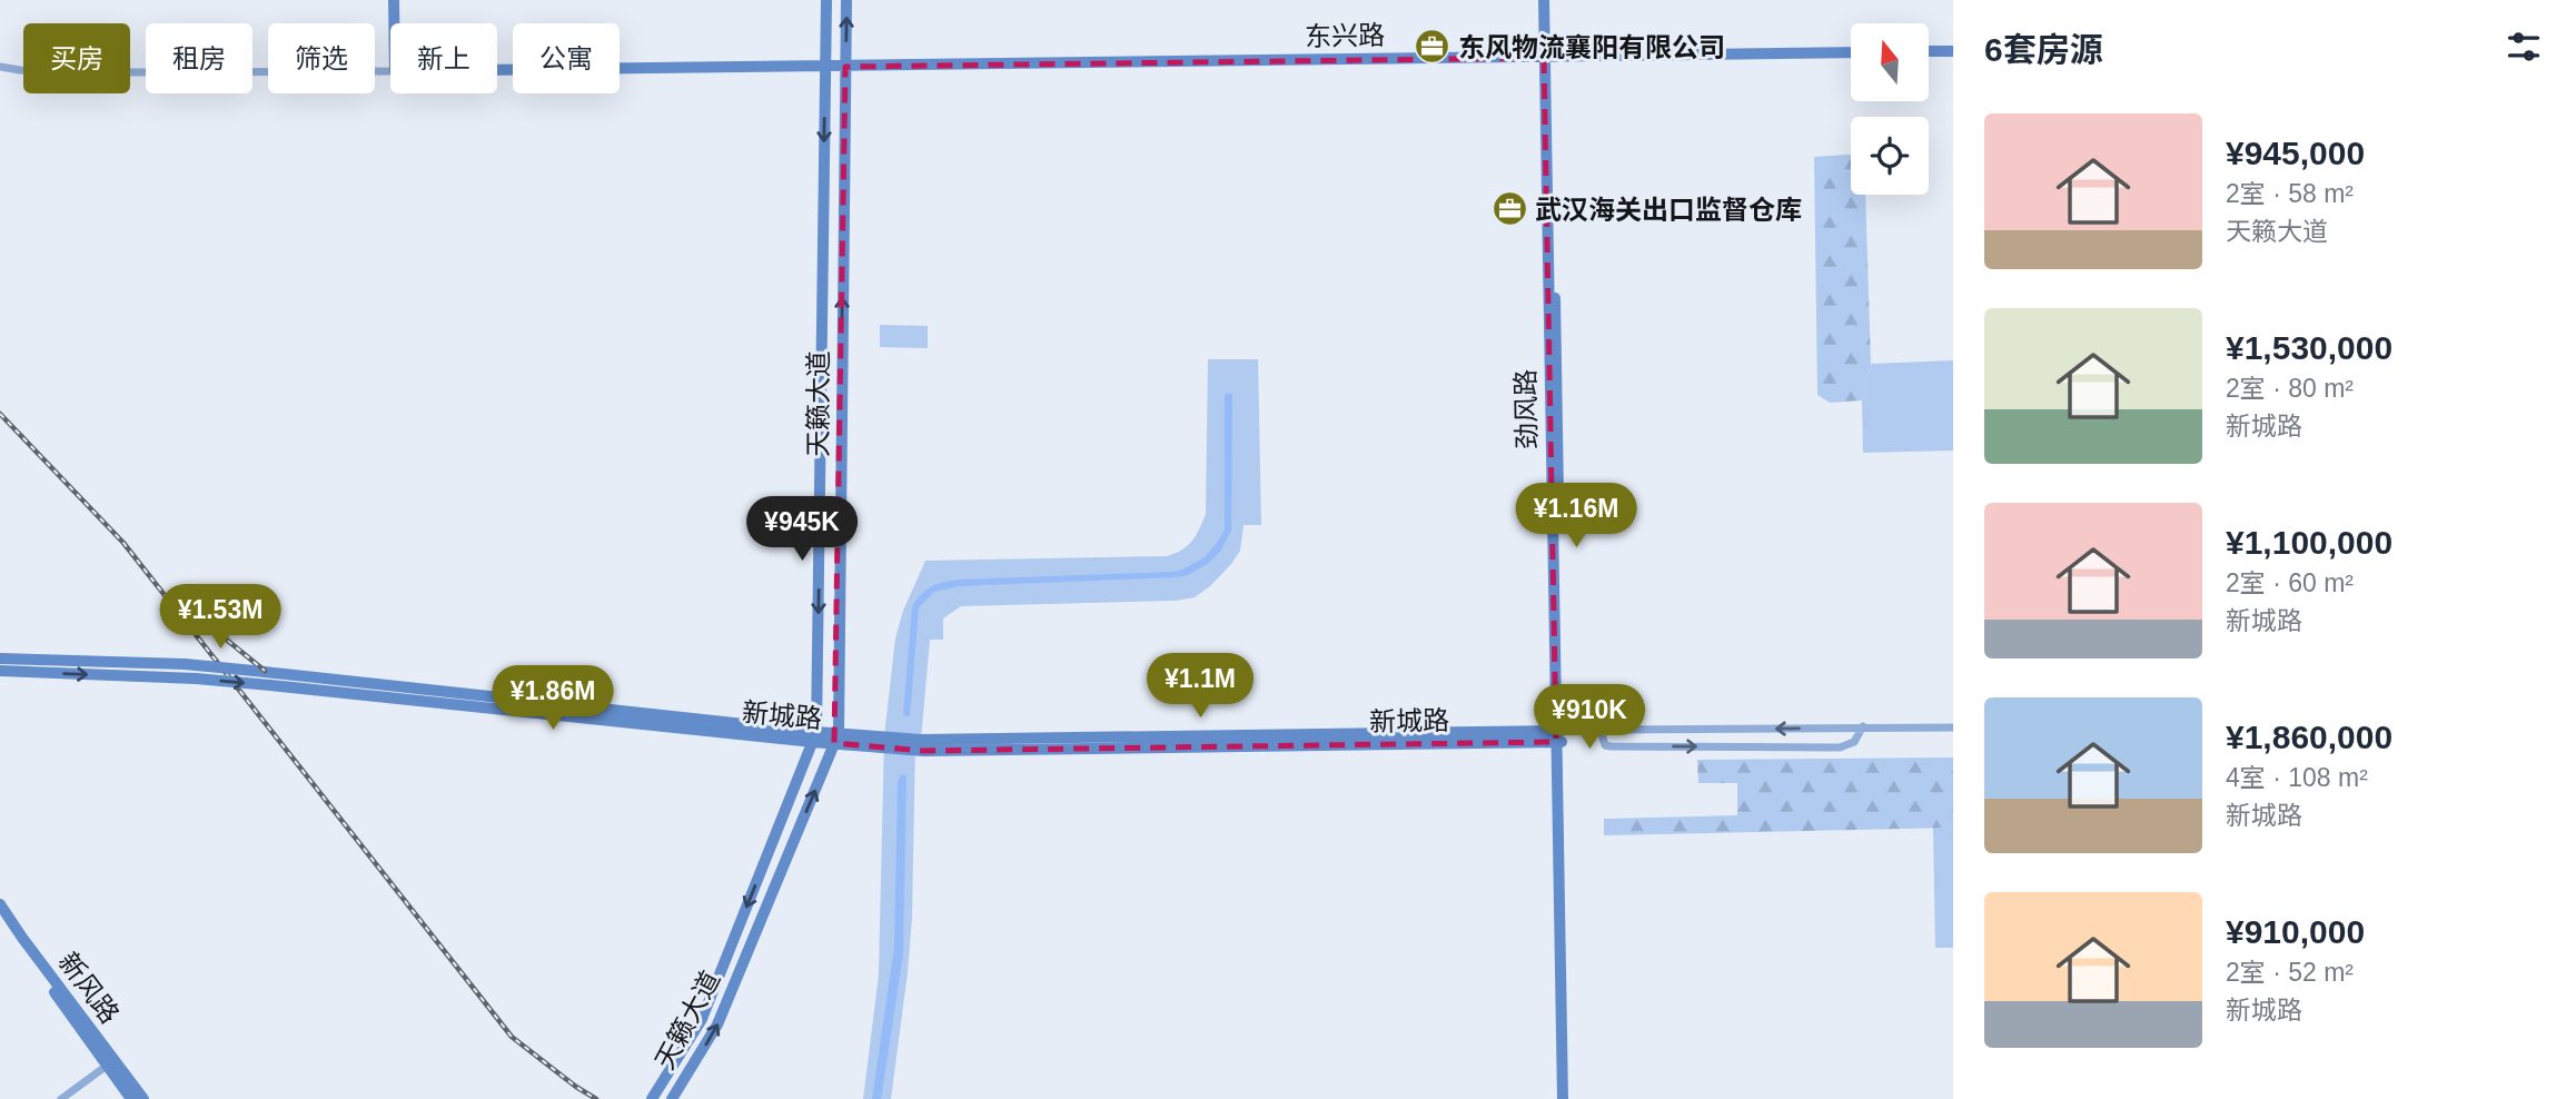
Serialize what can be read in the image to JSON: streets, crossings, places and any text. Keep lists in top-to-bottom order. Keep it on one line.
{"streets":{"street":["东兴路","天籁大道","劲风路","新城路","新风路"]},"crossings":[["东兴路","天籁大道"],["东兴路","劲风路"],["天籁大道","新城路"],["劲风路","新城路"]],"places":{"office":["东风物流襄阳有限公司","武汉海关出口监督仓库"]},"north":"top","page":{"heading":"6套房源","chip":["买房","租房","筛选","新上","公寓"],"list":[{"name":"¥945,000","note":"2室 · 58 m² · 天籁大道"},{"name":"¥1,530,000","note":"2室 · 80 m² · 新城路"},{"name":"¥1,100,000","note":"2室 · 60 m² · 新城路"},{"name":"¥1,860,000","note":"4室 · 108 m² · 新城路"},{"name":"¥910,000","note":"2室 · 52 m² · 新城路"}],"price":["¥1.16M","¥945K","¥1.53M","¥1.1M","¥1.86M","¥910K"]}}
